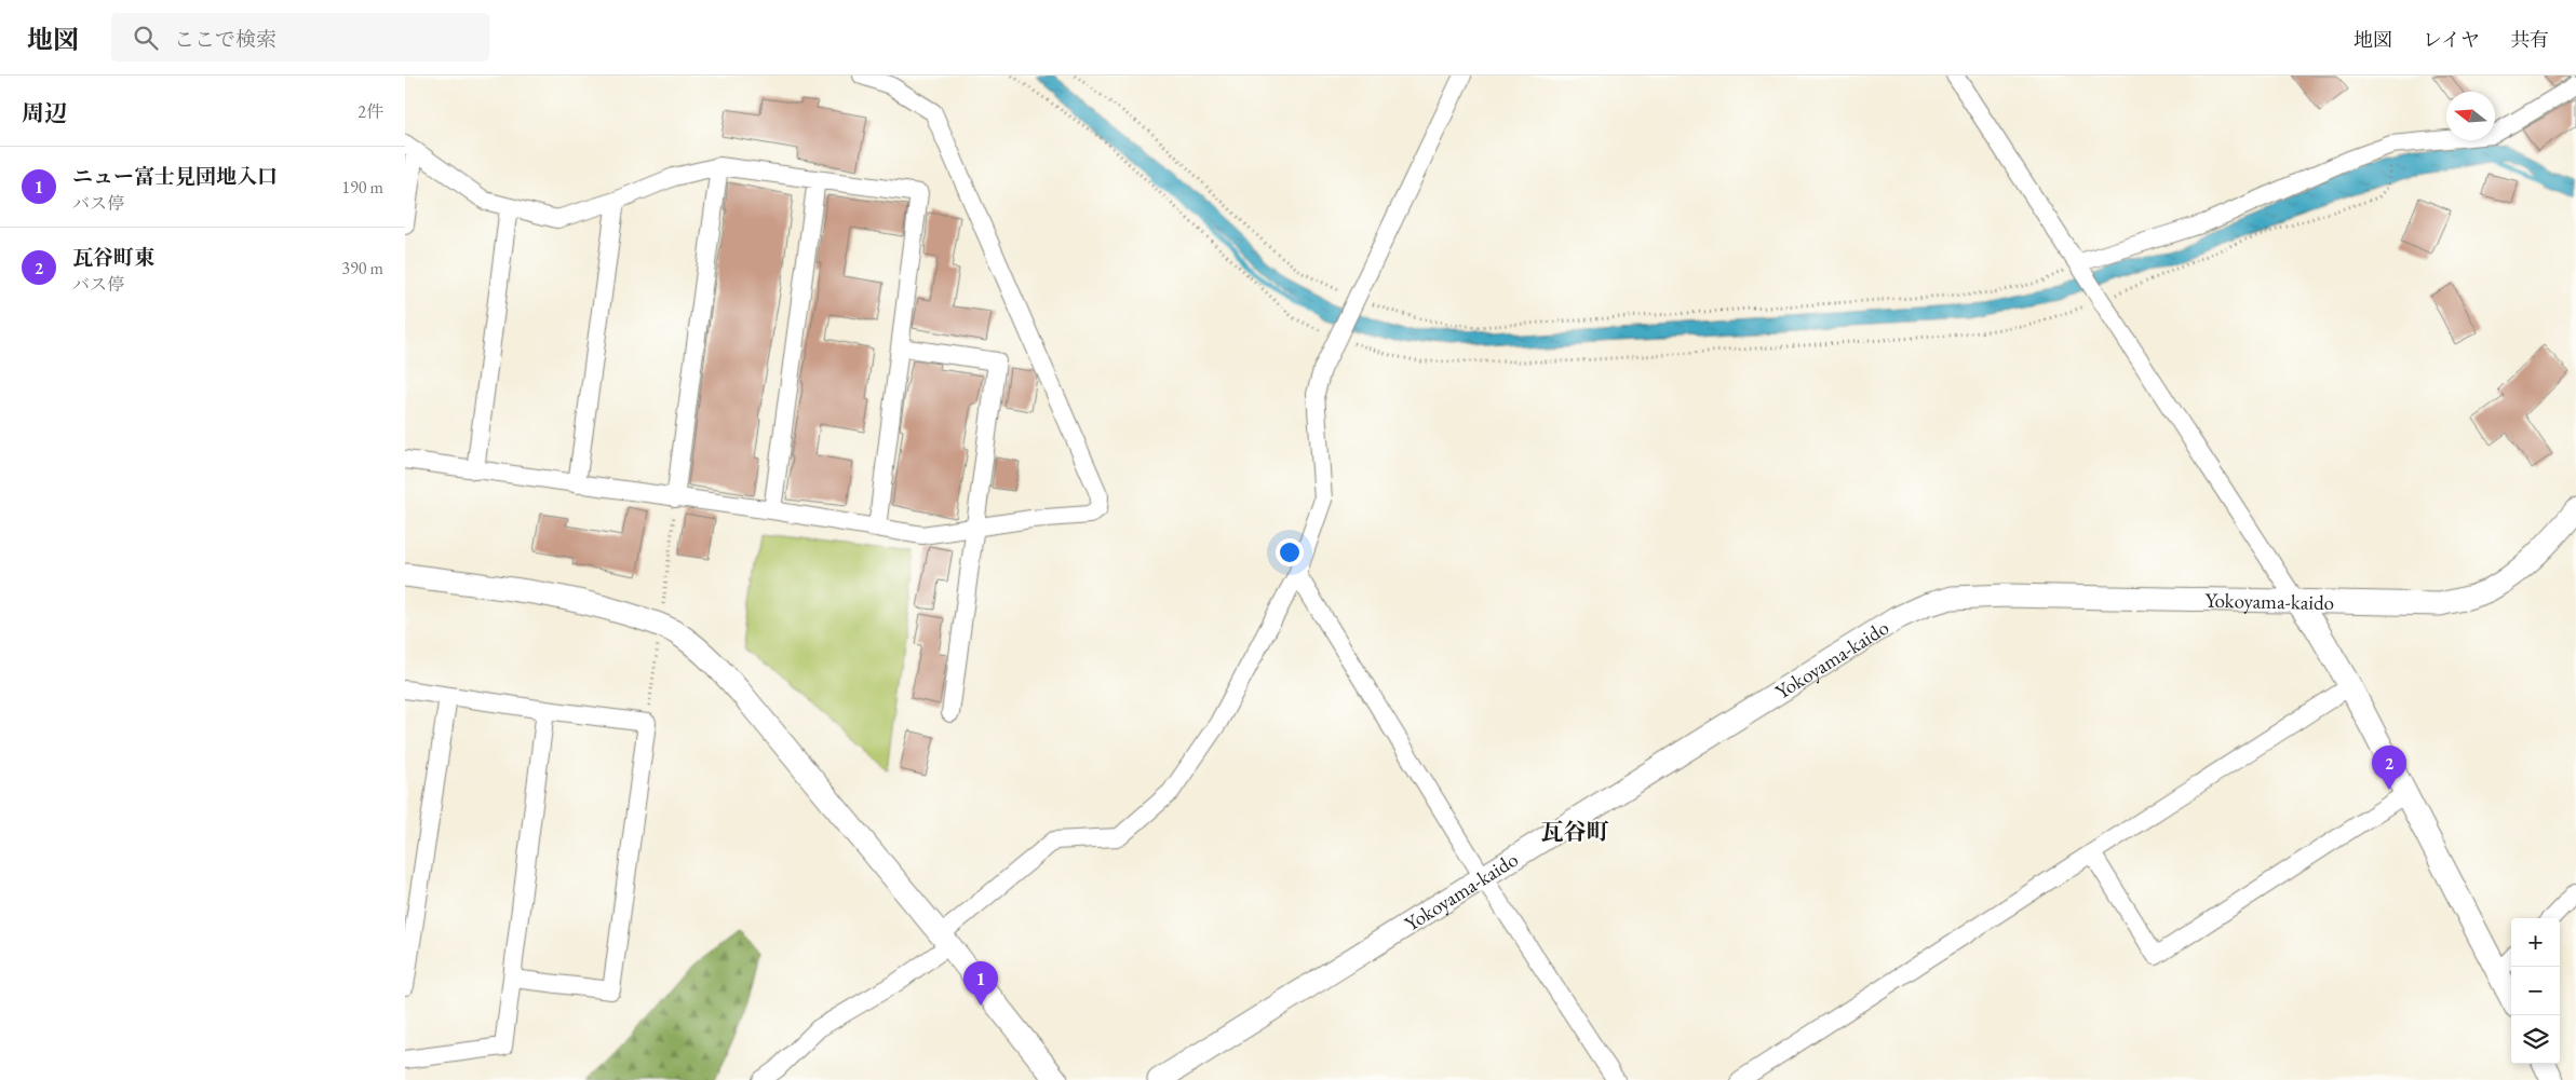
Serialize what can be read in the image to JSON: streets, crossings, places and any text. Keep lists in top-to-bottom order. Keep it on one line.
{"streets":{"street":["Yokoyama-kaido"]},"districts":["瓦谷町"],"north":"left","page":{"header":"地図","search":"ここで検索","nav":["地図","レイヤ","共有"],"heading":["周辺","2件"],"list":[{"mark":"1","name":"ニュー富士見団地入口","note":"バス停","value":"190 m"},{"mark":"2","name":"瓦谷町東","note":"バス停","value":"390 m"}],"pins":["2","1"],"map_buttons":["+","−"]}}
